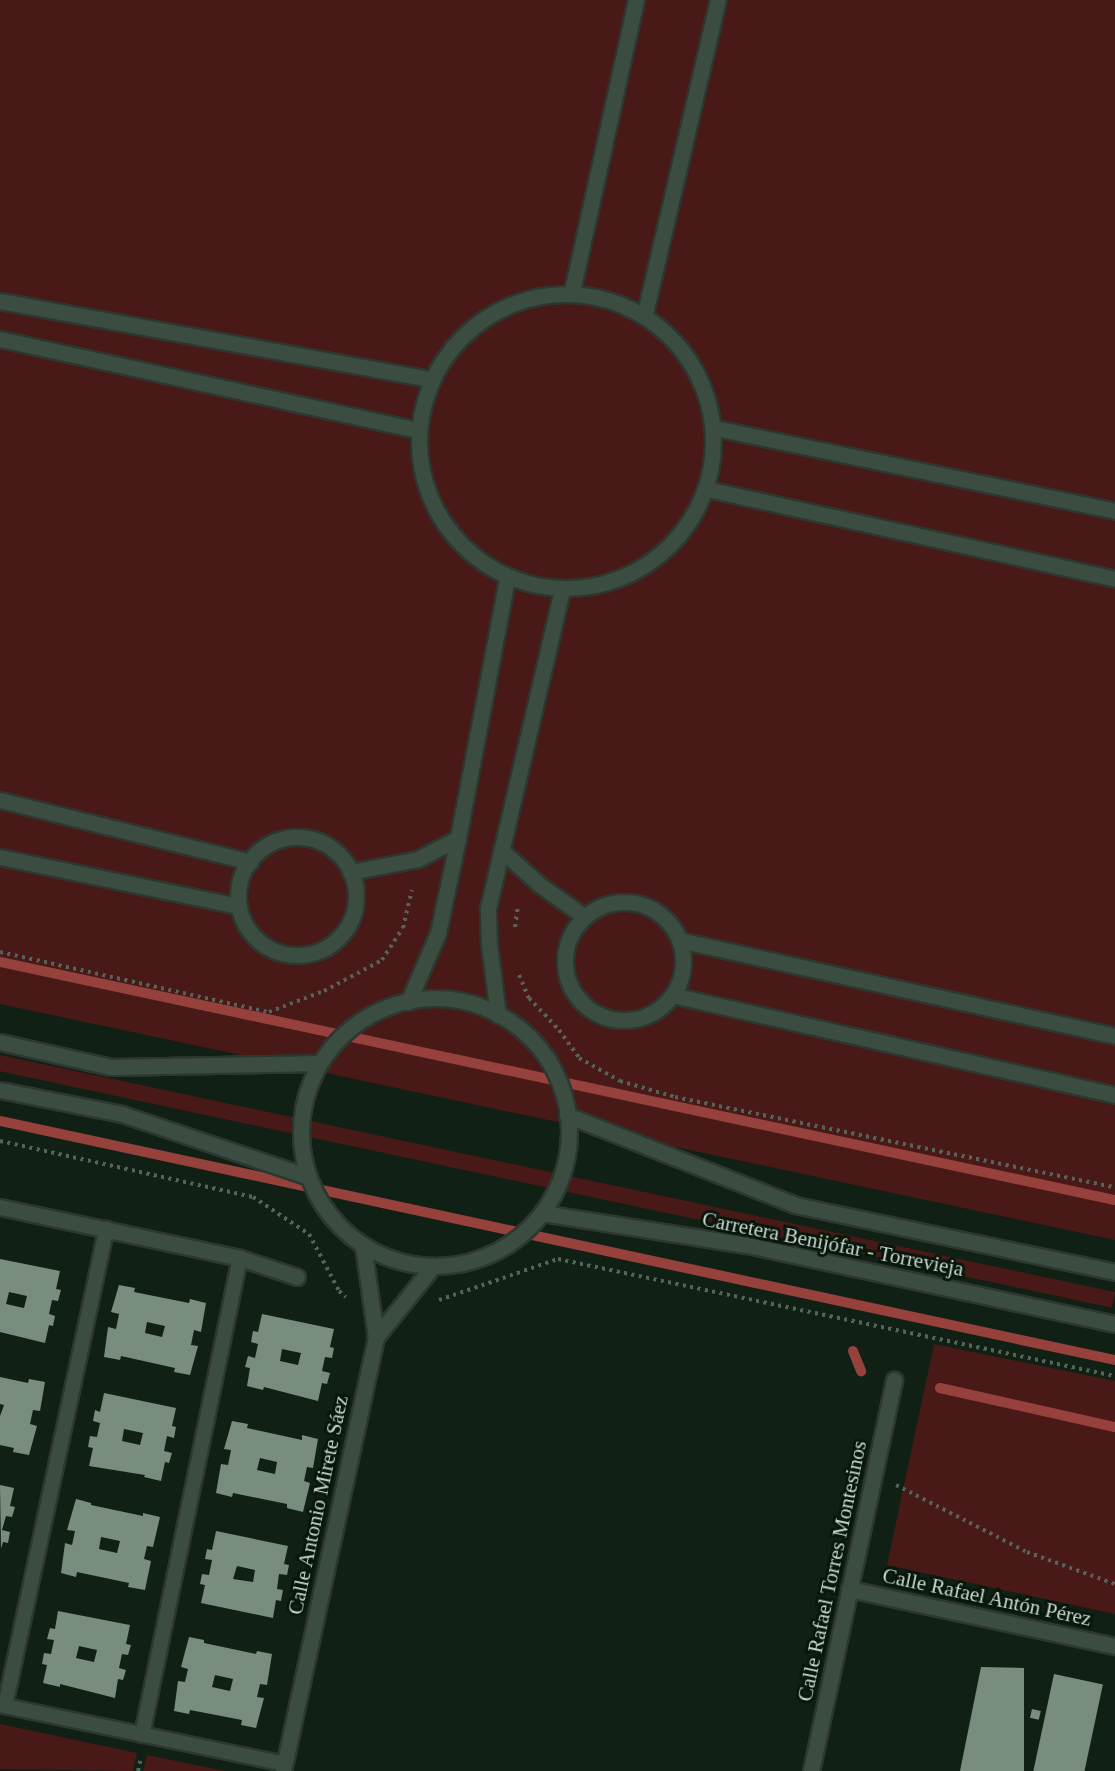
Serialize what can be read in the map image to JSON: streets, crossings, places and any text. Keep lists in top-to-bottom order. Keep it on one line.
{"streets":{"street":["Carretera Benijófar - Torrevieja","Calle Antonio Mirete Sáez","Calle Rafael Torres Montesinos","Calle Rafael Antón Pérez"]},"crossings":[["Calle Rafael Torres Montesinos","Calle Rafael Antón Pérez"]]}
